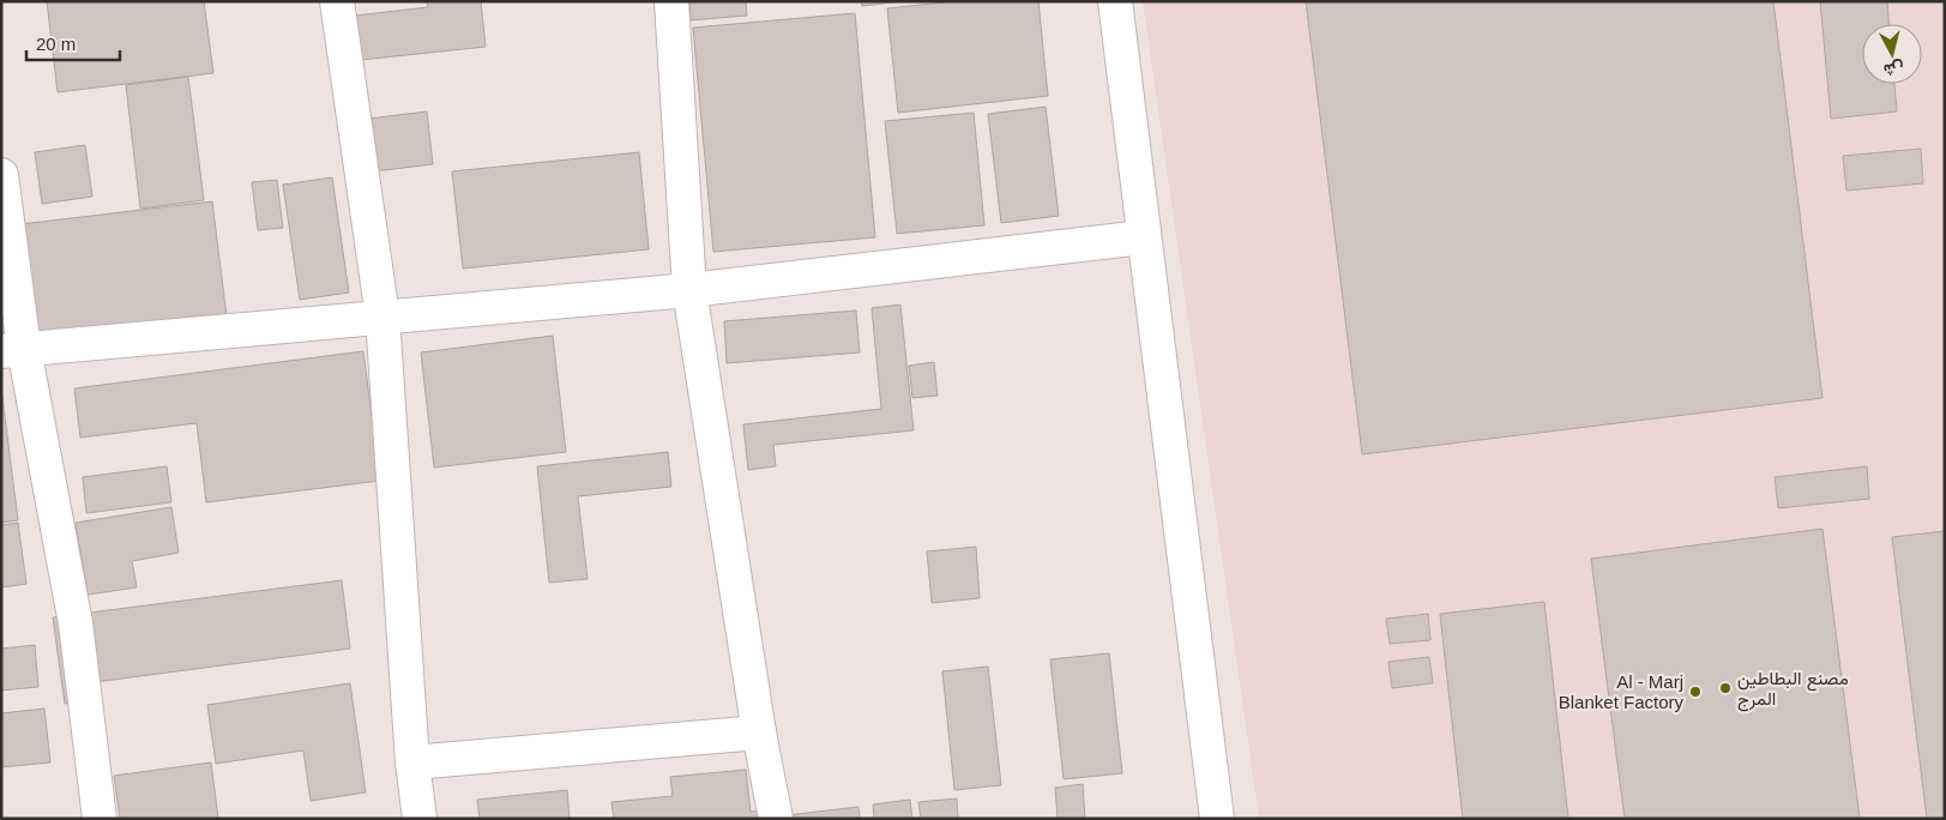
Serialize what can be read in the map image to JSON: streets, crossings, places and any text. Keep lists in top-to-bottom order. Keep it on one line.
{"places":["مصنع البطاطين المرج","Al - Marj Blanket Factory"],"scale_bar":"20 m","north":"bottom"}
